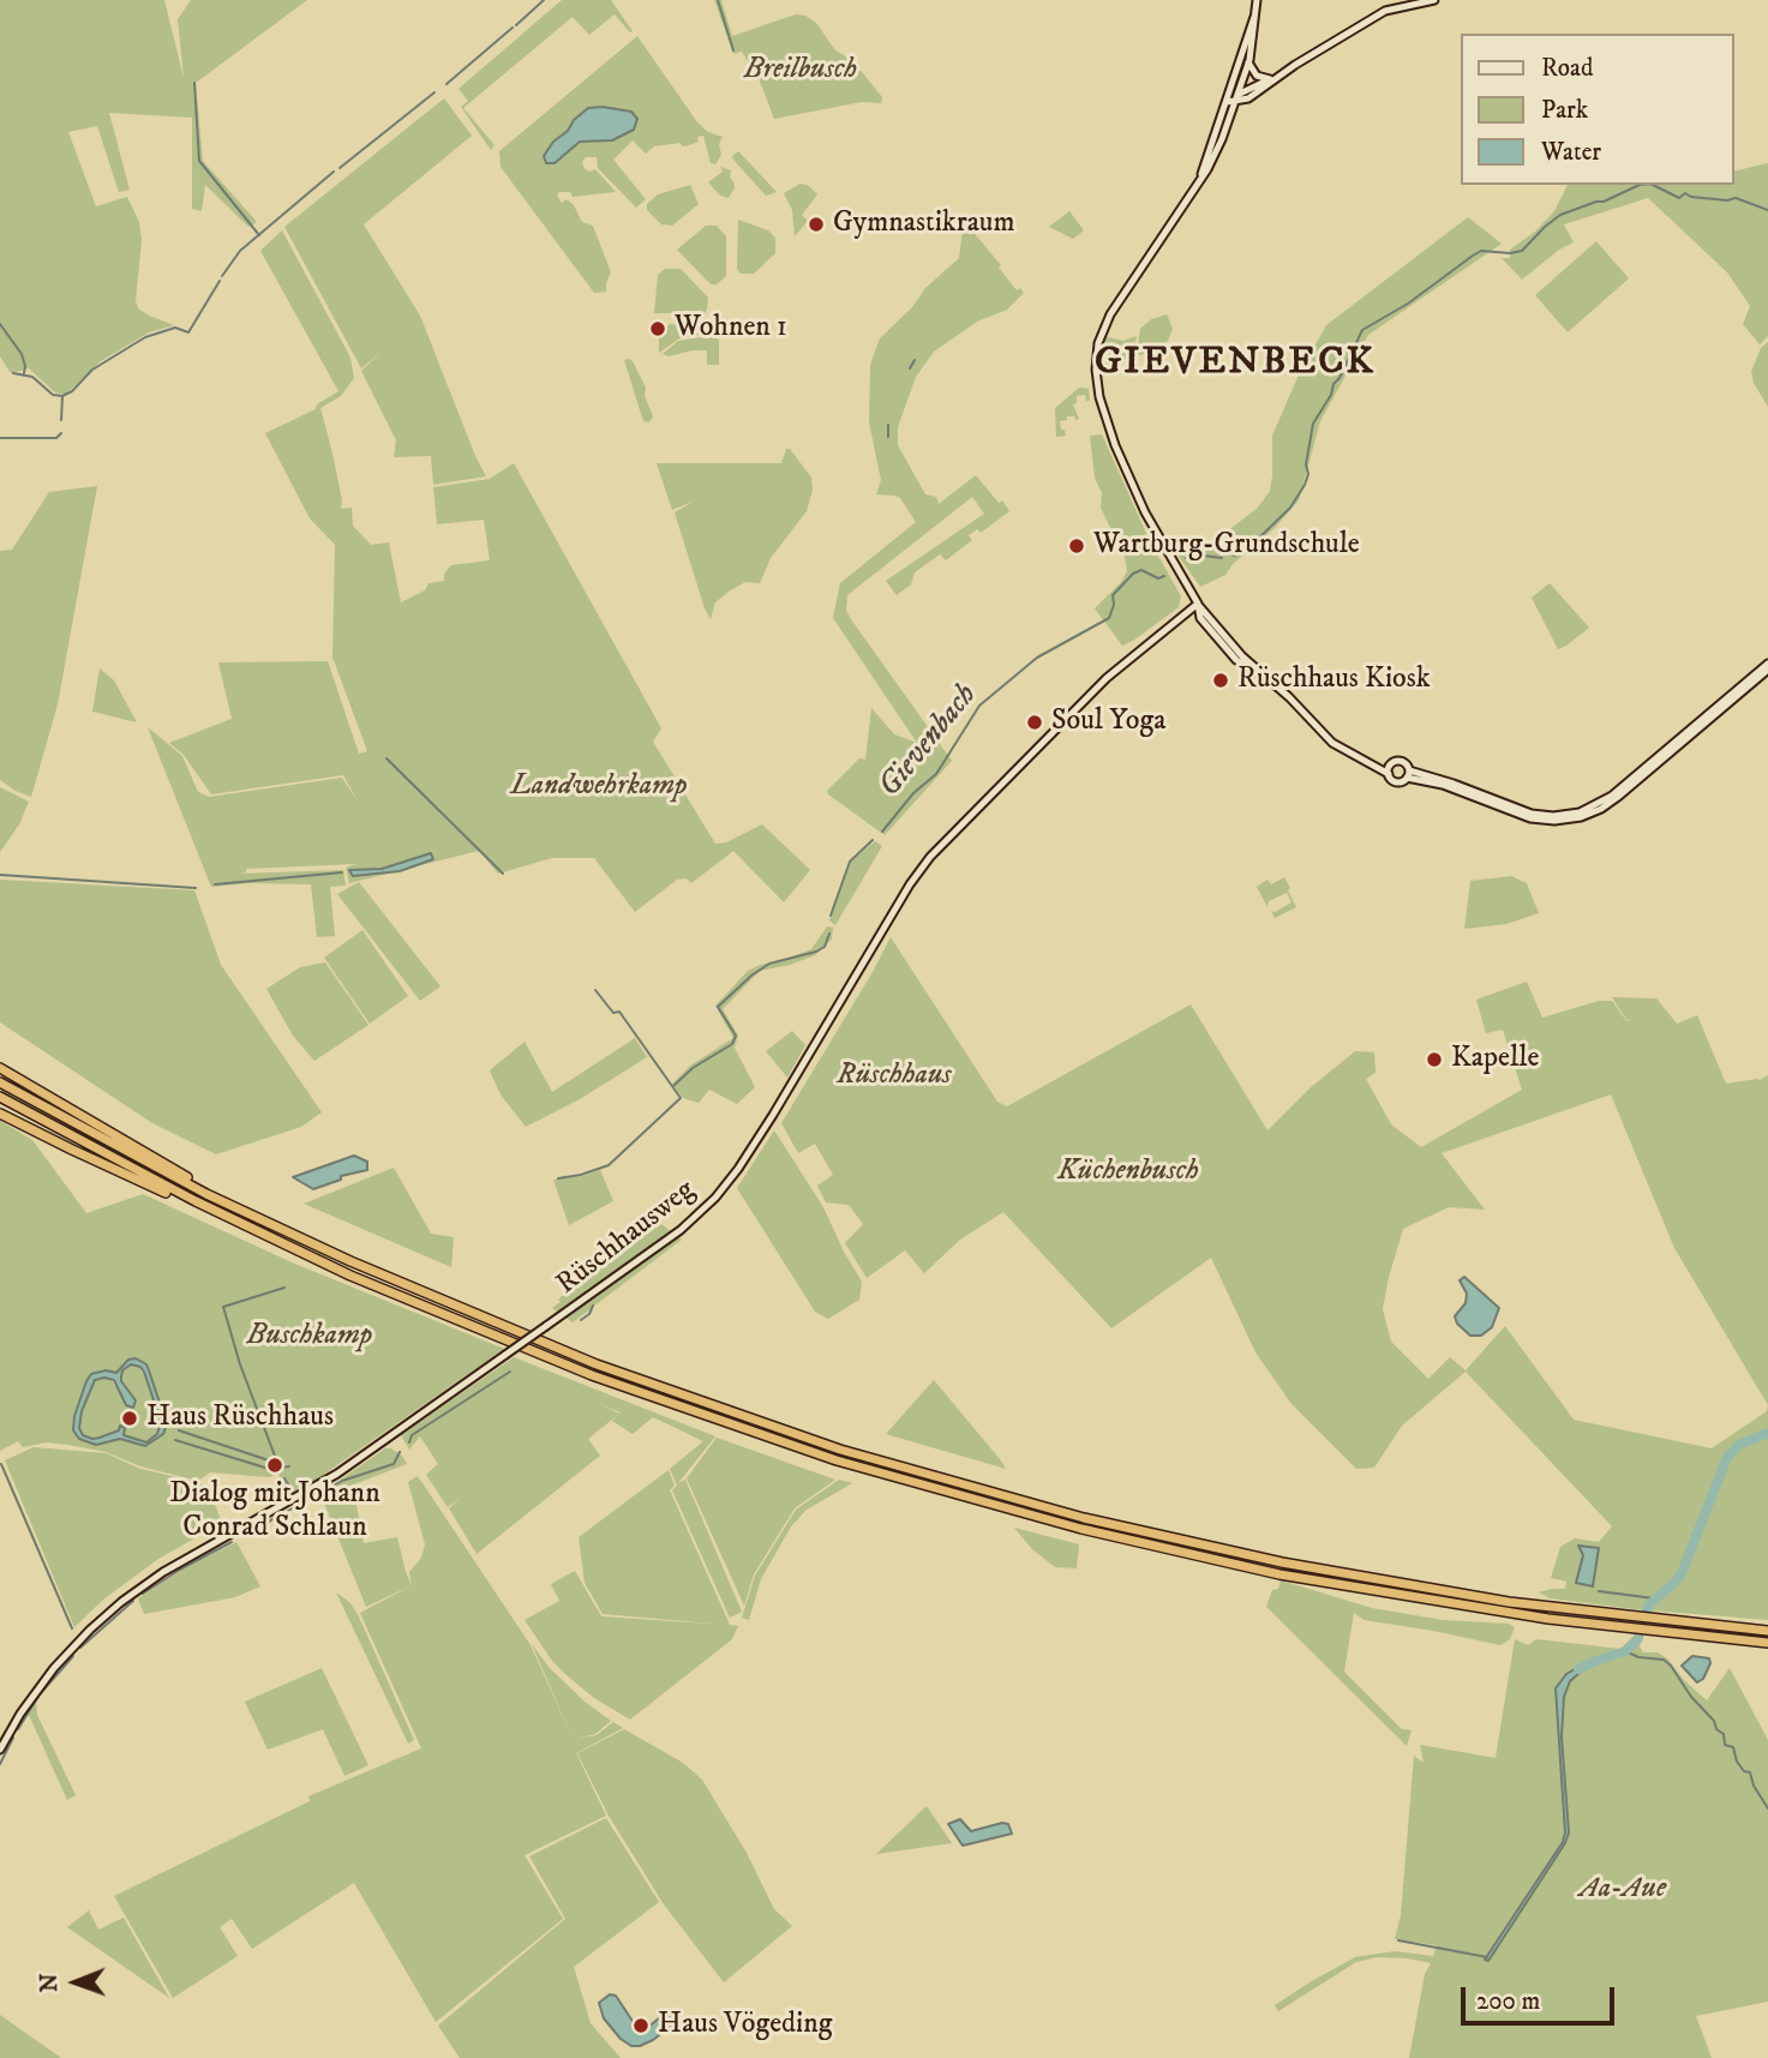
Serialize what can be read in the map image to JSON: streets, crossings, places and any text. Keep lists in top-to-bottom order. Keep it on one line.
{"streets":{"main road":["Rüschhausweg"]},"districts":["GIEVENBECK"],"water":["Gievenbach"],"parks":["Breilbusch","Landwehrkamp","Rüschhaus","Küchenbusch","Buschkamp","Aa-Aue"],"places":["Gymnastikraum","Wohnen 1","Wartburg-Grundschule","Rüschhaus Kiosk","Soul Yoga","Kapelle","Haus Rüschhaus","Dialog mit Johann Conrad Schlaun","Haus Vögeding"],"legend":["Road","Park","Water"],"scale_bar":"200 m","north":"left"}
